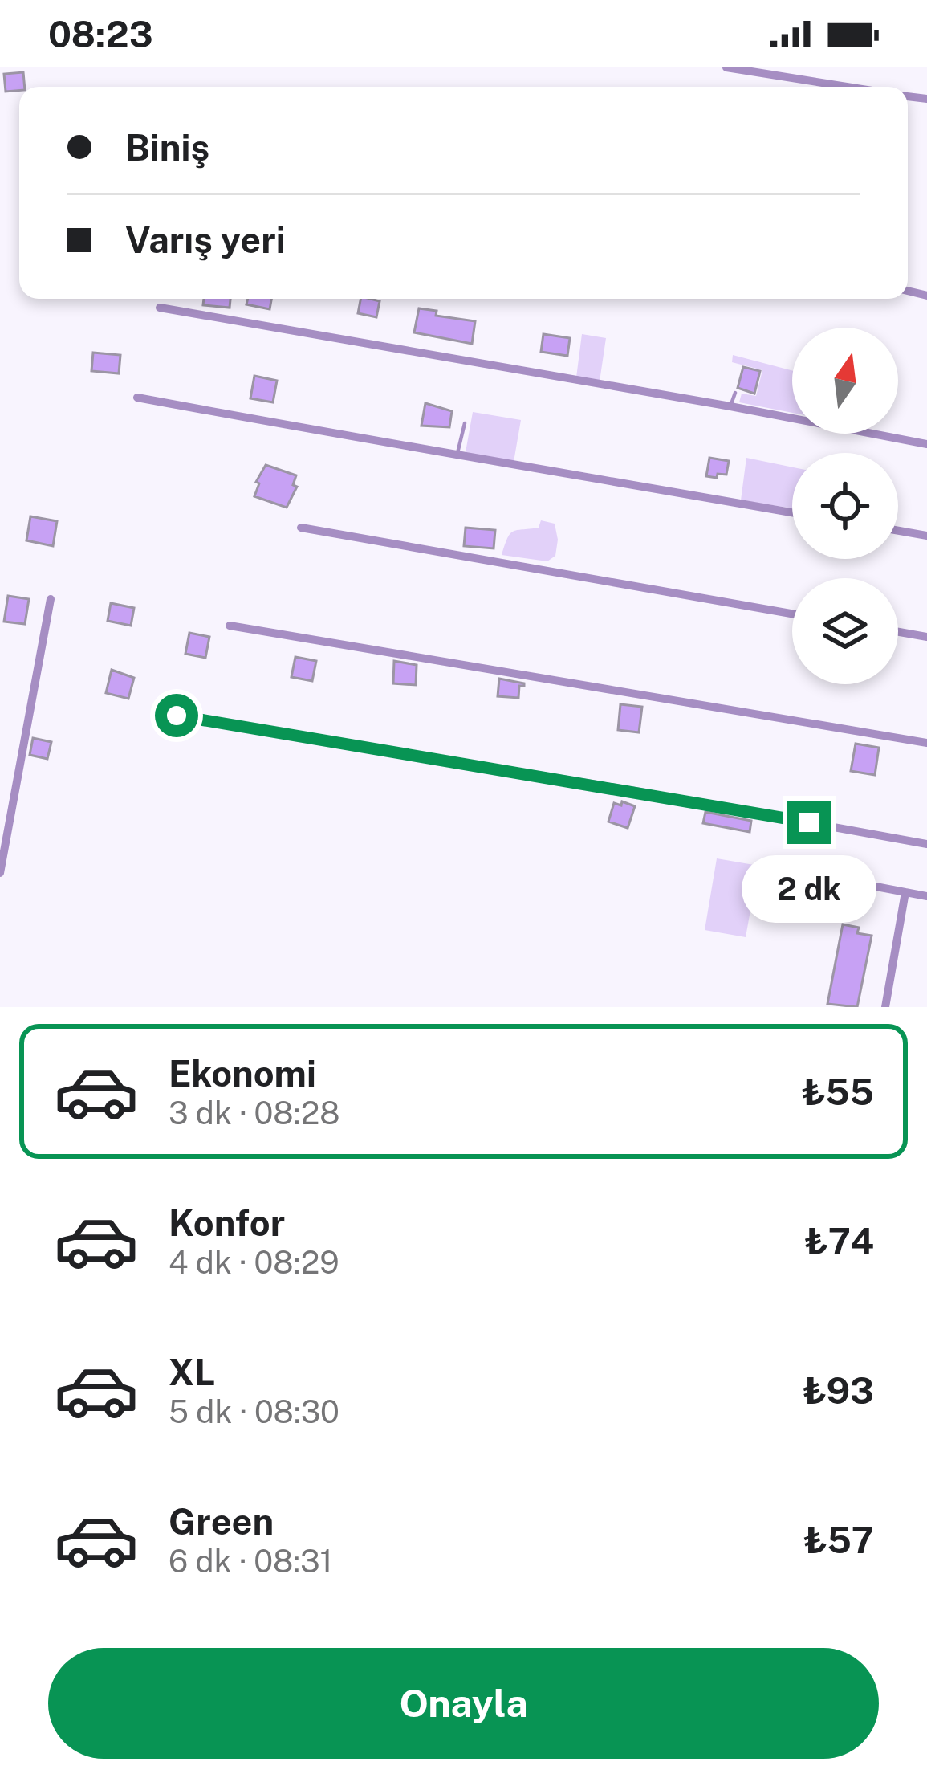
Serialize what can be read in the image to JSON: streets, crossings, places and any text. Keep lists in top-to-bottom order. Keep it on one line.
{"north":"top","page":{"status":"08:23","banner":["Biniş","Varış yeri"],"bubble":"2 dk","list":[{"name":"Ekonomi","note":"3 dk · 08:28","value":"₺55"},{"name":"Konfor","note":"4 dk · 08:29","value":"₺74"},{"name":"XL","note":"5 dk · 08:30","value":"₺93"},{"name":"Green","note":"6 dk · 08:31","value":"₺57"}],"buttons":"Onayla"}}
